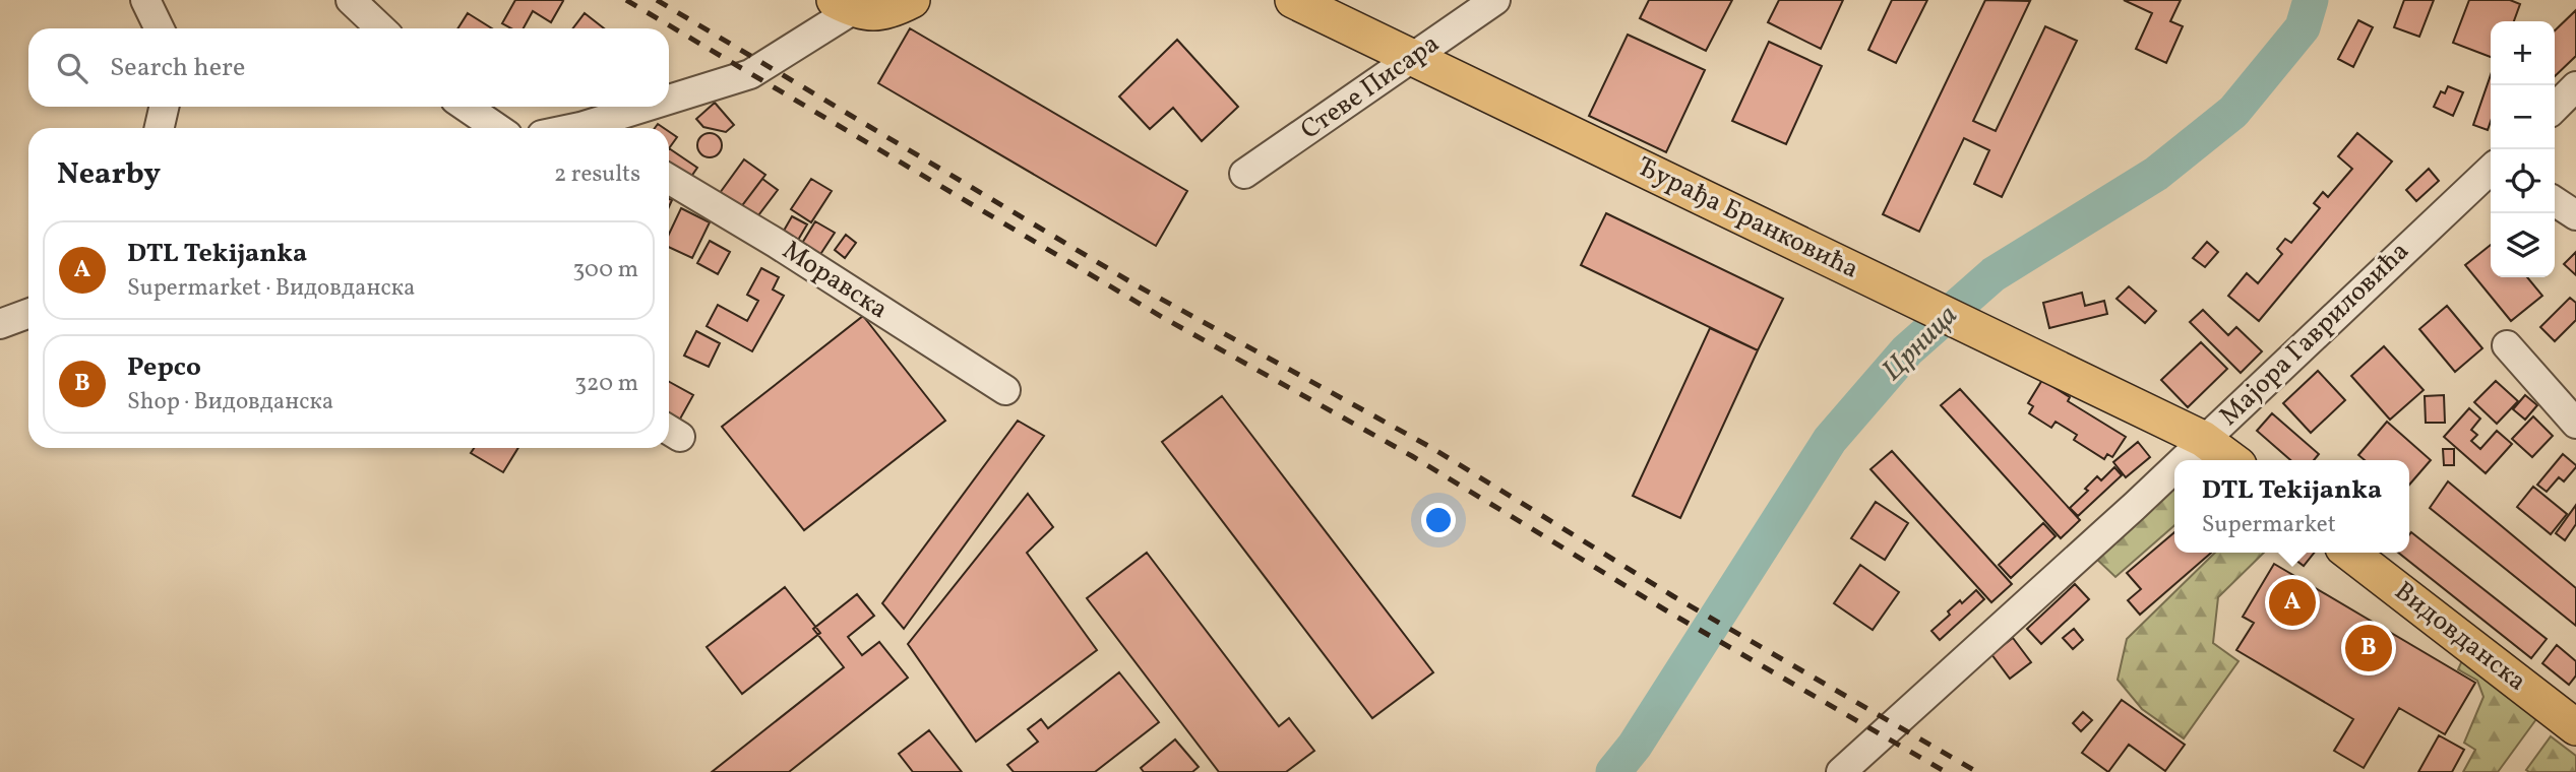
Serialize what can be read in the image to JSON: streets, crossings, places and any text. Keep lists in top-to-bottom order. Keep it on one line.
{"streets":{"main road":["Ђурађа Бранковића","Видовданска"],"street":["Стеве Писара","Моравска","Мајора Гавриловића"]},"crossings":[["Стеве Писара","Ђурађа Бранковића"],["Ђурађа Бранковића","Мајора Гавриловића"]],"water":["Црница"],"page":{"map_buttons":["+","−"],"search":"Search here","heading":["Nearby","2 results"],"list":[{"mark":"A","name":"DTL Tekijanka","note":"Supermarket · Видовданска","value":"300 m"},{"mark":"B","name":"Pepco","note":"Shop · Видовданска","value":"320 m"}],"popup":["DTL Tekijanka","Supermarket"],"pins":["A","B"]}}
